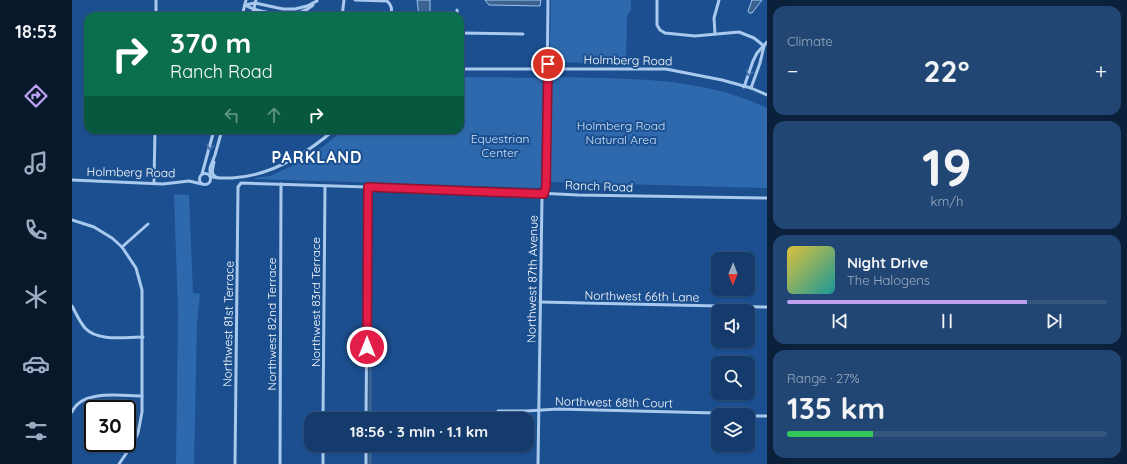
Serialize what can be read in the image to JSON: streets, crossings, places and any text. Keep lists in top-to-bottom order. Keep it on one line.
{"streets":{"street":["Holmberg Road","Ranch Road","Northwest 87th Avenue","Northwest 66th Lane","Northwest 83rd Terrace","Northwest 81st Terrace","Northwest 82nd Terrace","Northwest 68th Court"]},"crossings":[["Holmberg Road","Northwest 87th Avenue"],["Ranch Road","Northwest 87th Avenue"],["Ranch Road","Northwest 83rd Terrace"],["Ranch Road","Northwest 81st Terrace"],["Ranch Road","Northwest 82nd Terrace"],["Northwest 87th Avenue","Northwest 66th Lane"],["Northwest 87th Avenue","Northwest 68th Court"]],"districts":["PARKLAND"],"parks":["Holmberg Road Natural Area","Equestrian Center"],"north":"bottom","page":{"tabs":"18:53","tile":["Climate",["19","km/h"],["Range · 27%","135 km"]],"turn":["370 m","Ranch Road"],"heat":["−","22°","+"],"song":["Night Drive","The Halogens"],"limit":"30","trip":"18:56 · 3 min · 1.1 km"}}
